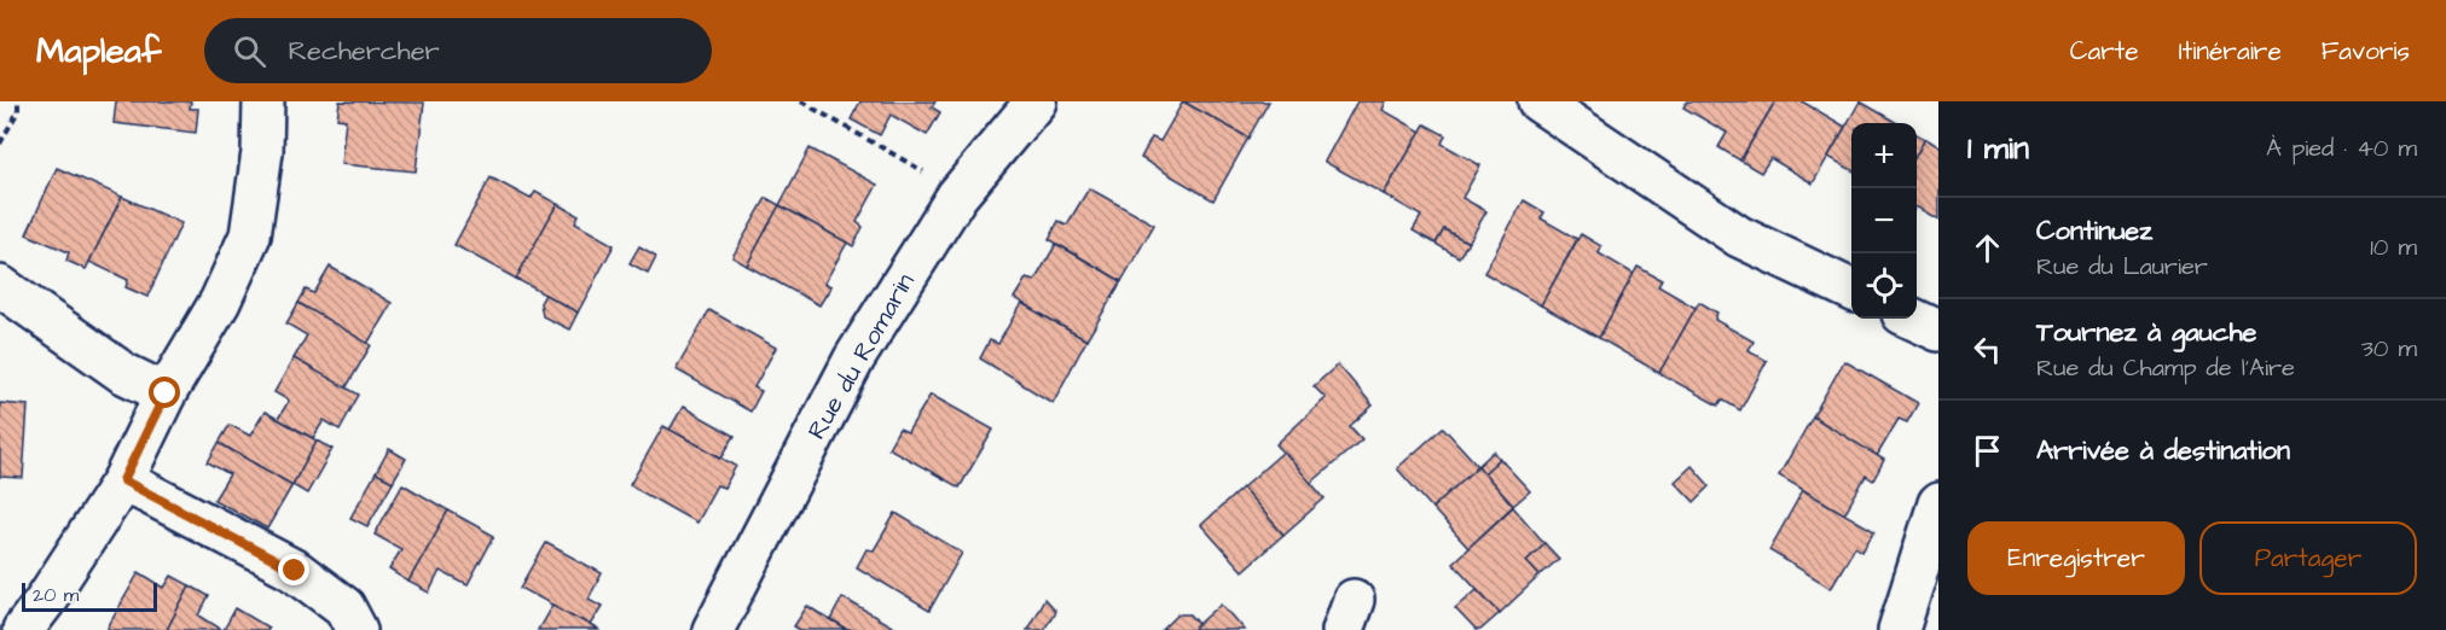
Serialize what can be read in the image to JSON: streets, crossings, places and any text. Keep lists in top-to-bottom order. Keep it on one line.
{"streets":{"street":["Rue du Romarin"]},"scale_bar":"20 m","page":{"header":"Mapleaf","search":"Rechercher","nav":["Carte","Itinéraire","Favoris"],"heading":["1 min","À pied · 40 m"],"map_buttons":["+","−"],"list":[["Continuez","Rue du Laurier","10 m"],["Tournez à gauche","Rue du Champ de l'Aire","30 m"],"Arrivée à destination"],"buttons":["Enregistrer","Partager"],"scale":"20 m"}}
